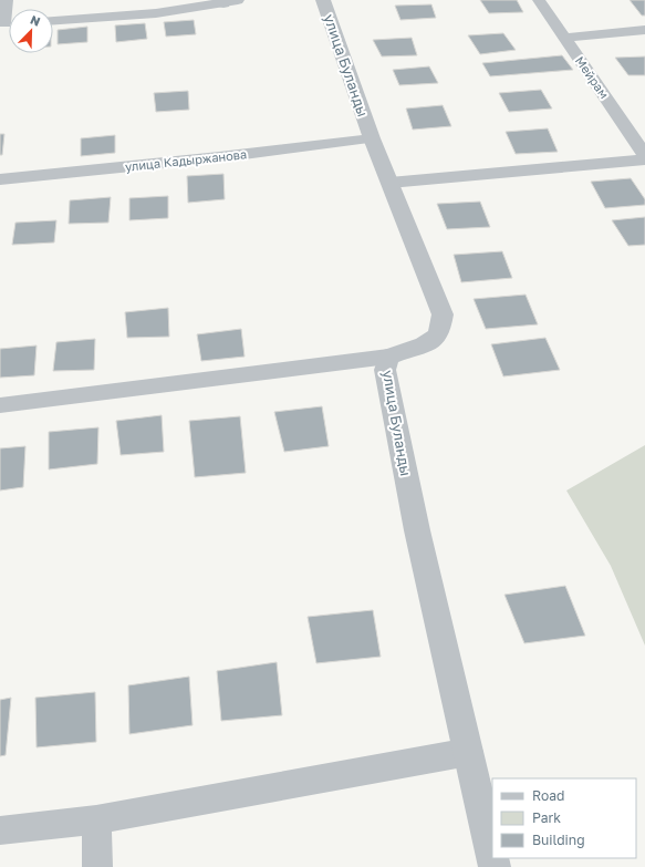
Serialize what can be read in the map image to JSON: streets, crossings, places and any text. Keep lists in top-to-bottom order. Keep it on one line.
{"streets":{"street":["улица Буланды","Мейрам","улица Кадыржанова"]},"crossings":[["улица Буланды","улица Кадыржанова"]],"legend":["Road","Park","Building"],"north":"top right"}
